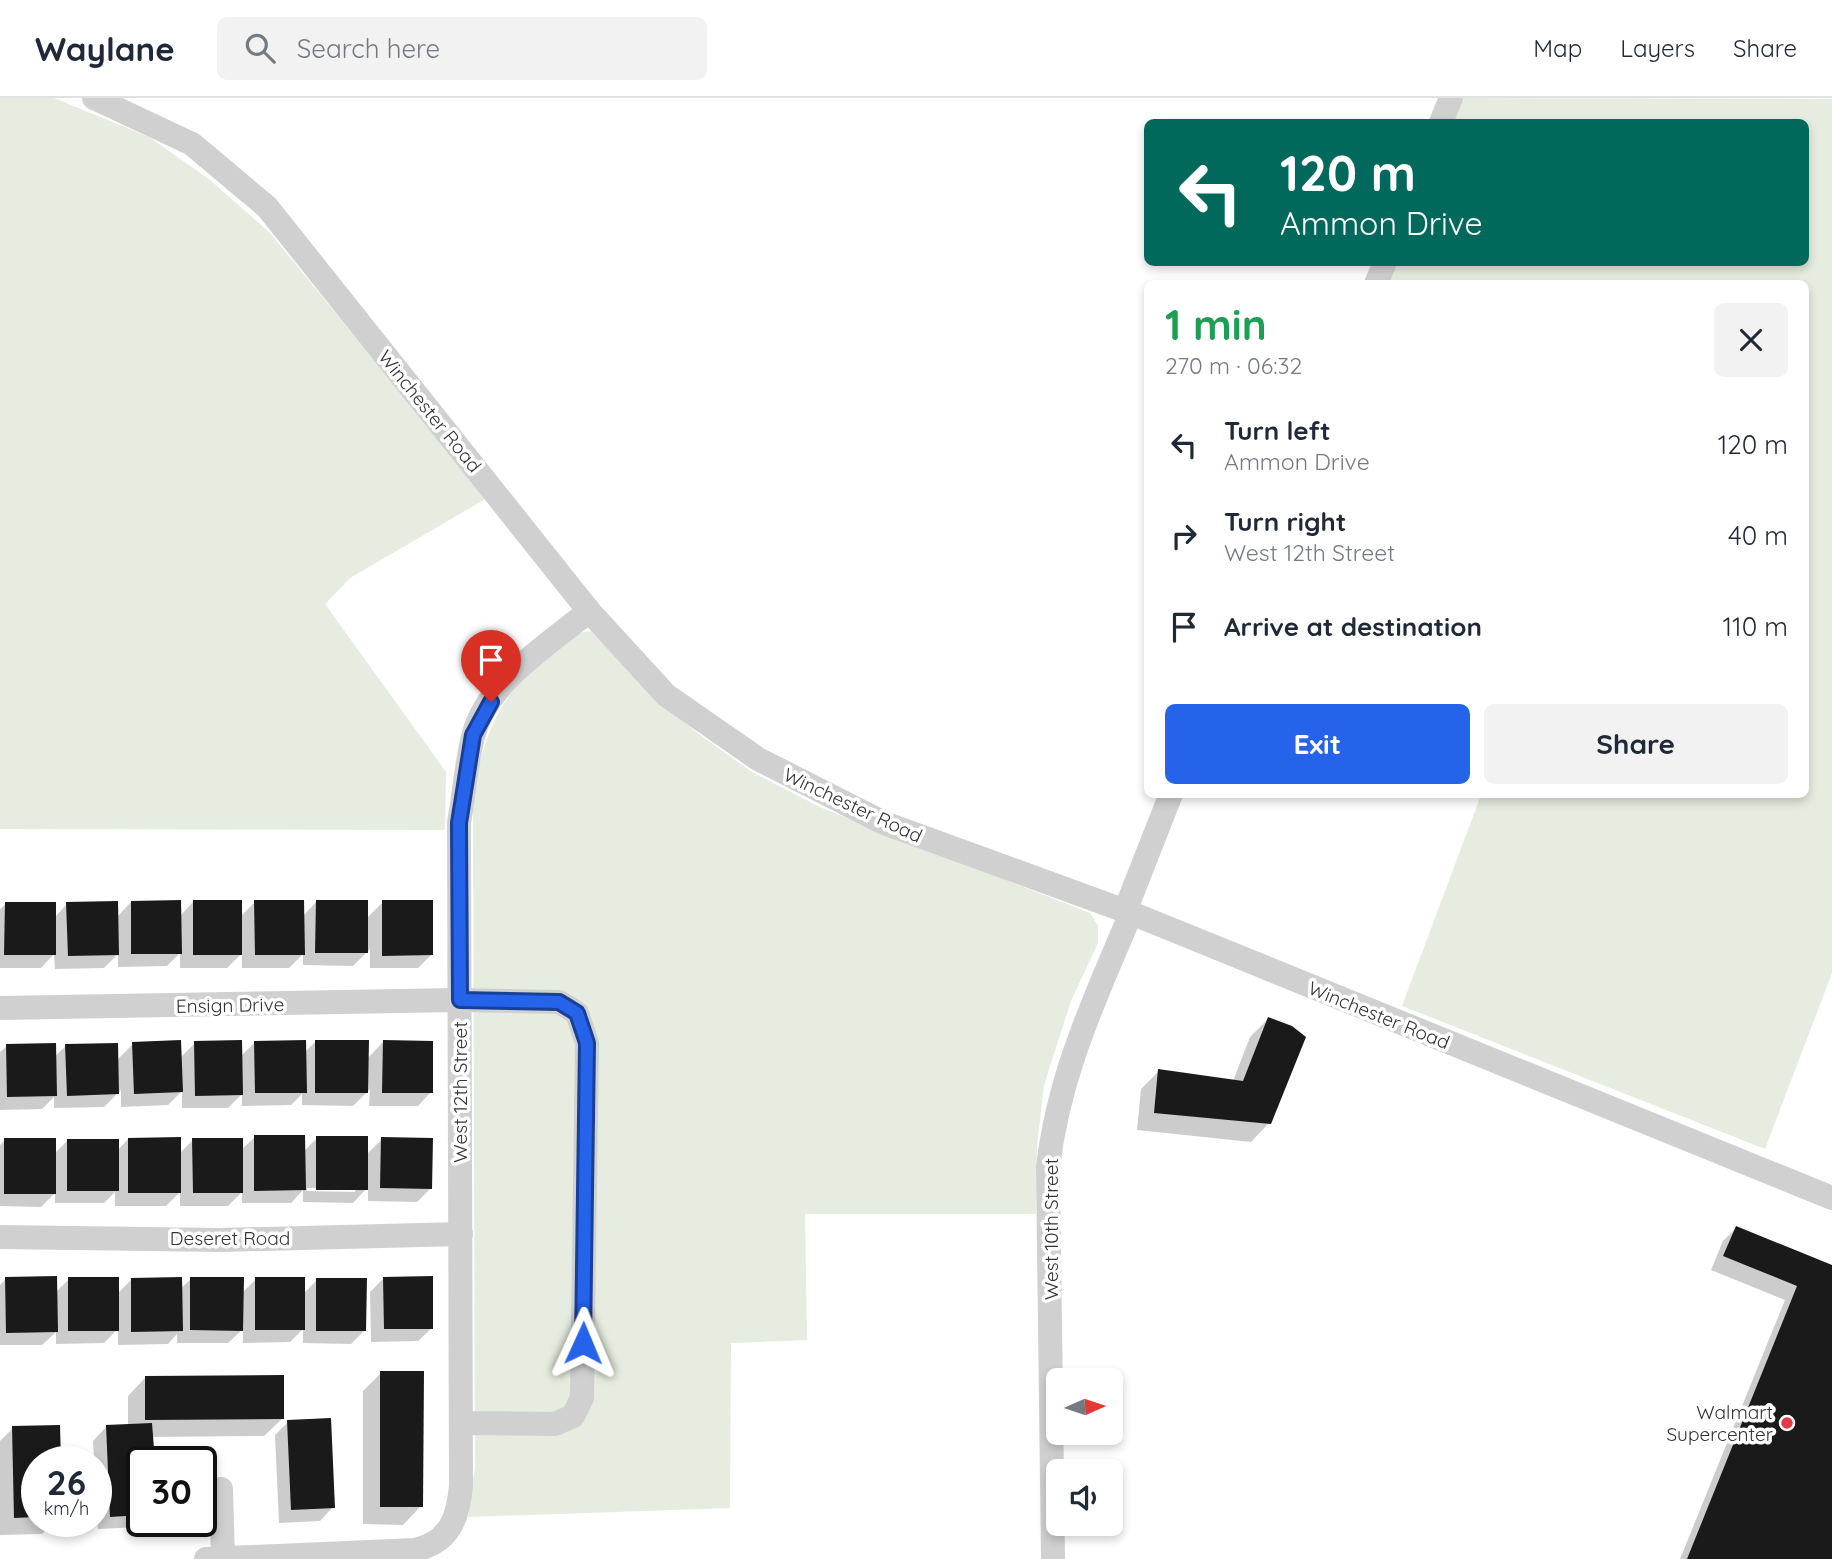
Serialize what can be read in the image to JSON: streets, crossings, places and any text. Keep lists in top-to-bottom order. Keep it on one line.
{"streets":{"street":["Winchester Road","Ensign Drive","West 12th Street","West 10th Street","Deseret Road"]},"crossings":[["Winchester Road","West 12th Street"],["Winchester Road","West 10th Street"],["Ensign Drive","West 12th Street"],["West 12th Street","Deseret Road"]],"places":["Walmart Supercenter"],"north":"right","page":{"header":"Waylane","search":"Search here","nav":["Map","Layers","Share"],"turn":["120 m","Ammon Drive"],"heading":["1 min","270 m · 06:32"],"list":[{"name":"Turn left","note":"Ammon Drive","value":"120 m"},{"name":"Turn right","note":"West 12th Street","value":"40 m"},{"name":"Arrive at destination","value":"110 m"}],"buttons":["Exit","Share"],"speed":"26 km/h","limit":"30"}}
